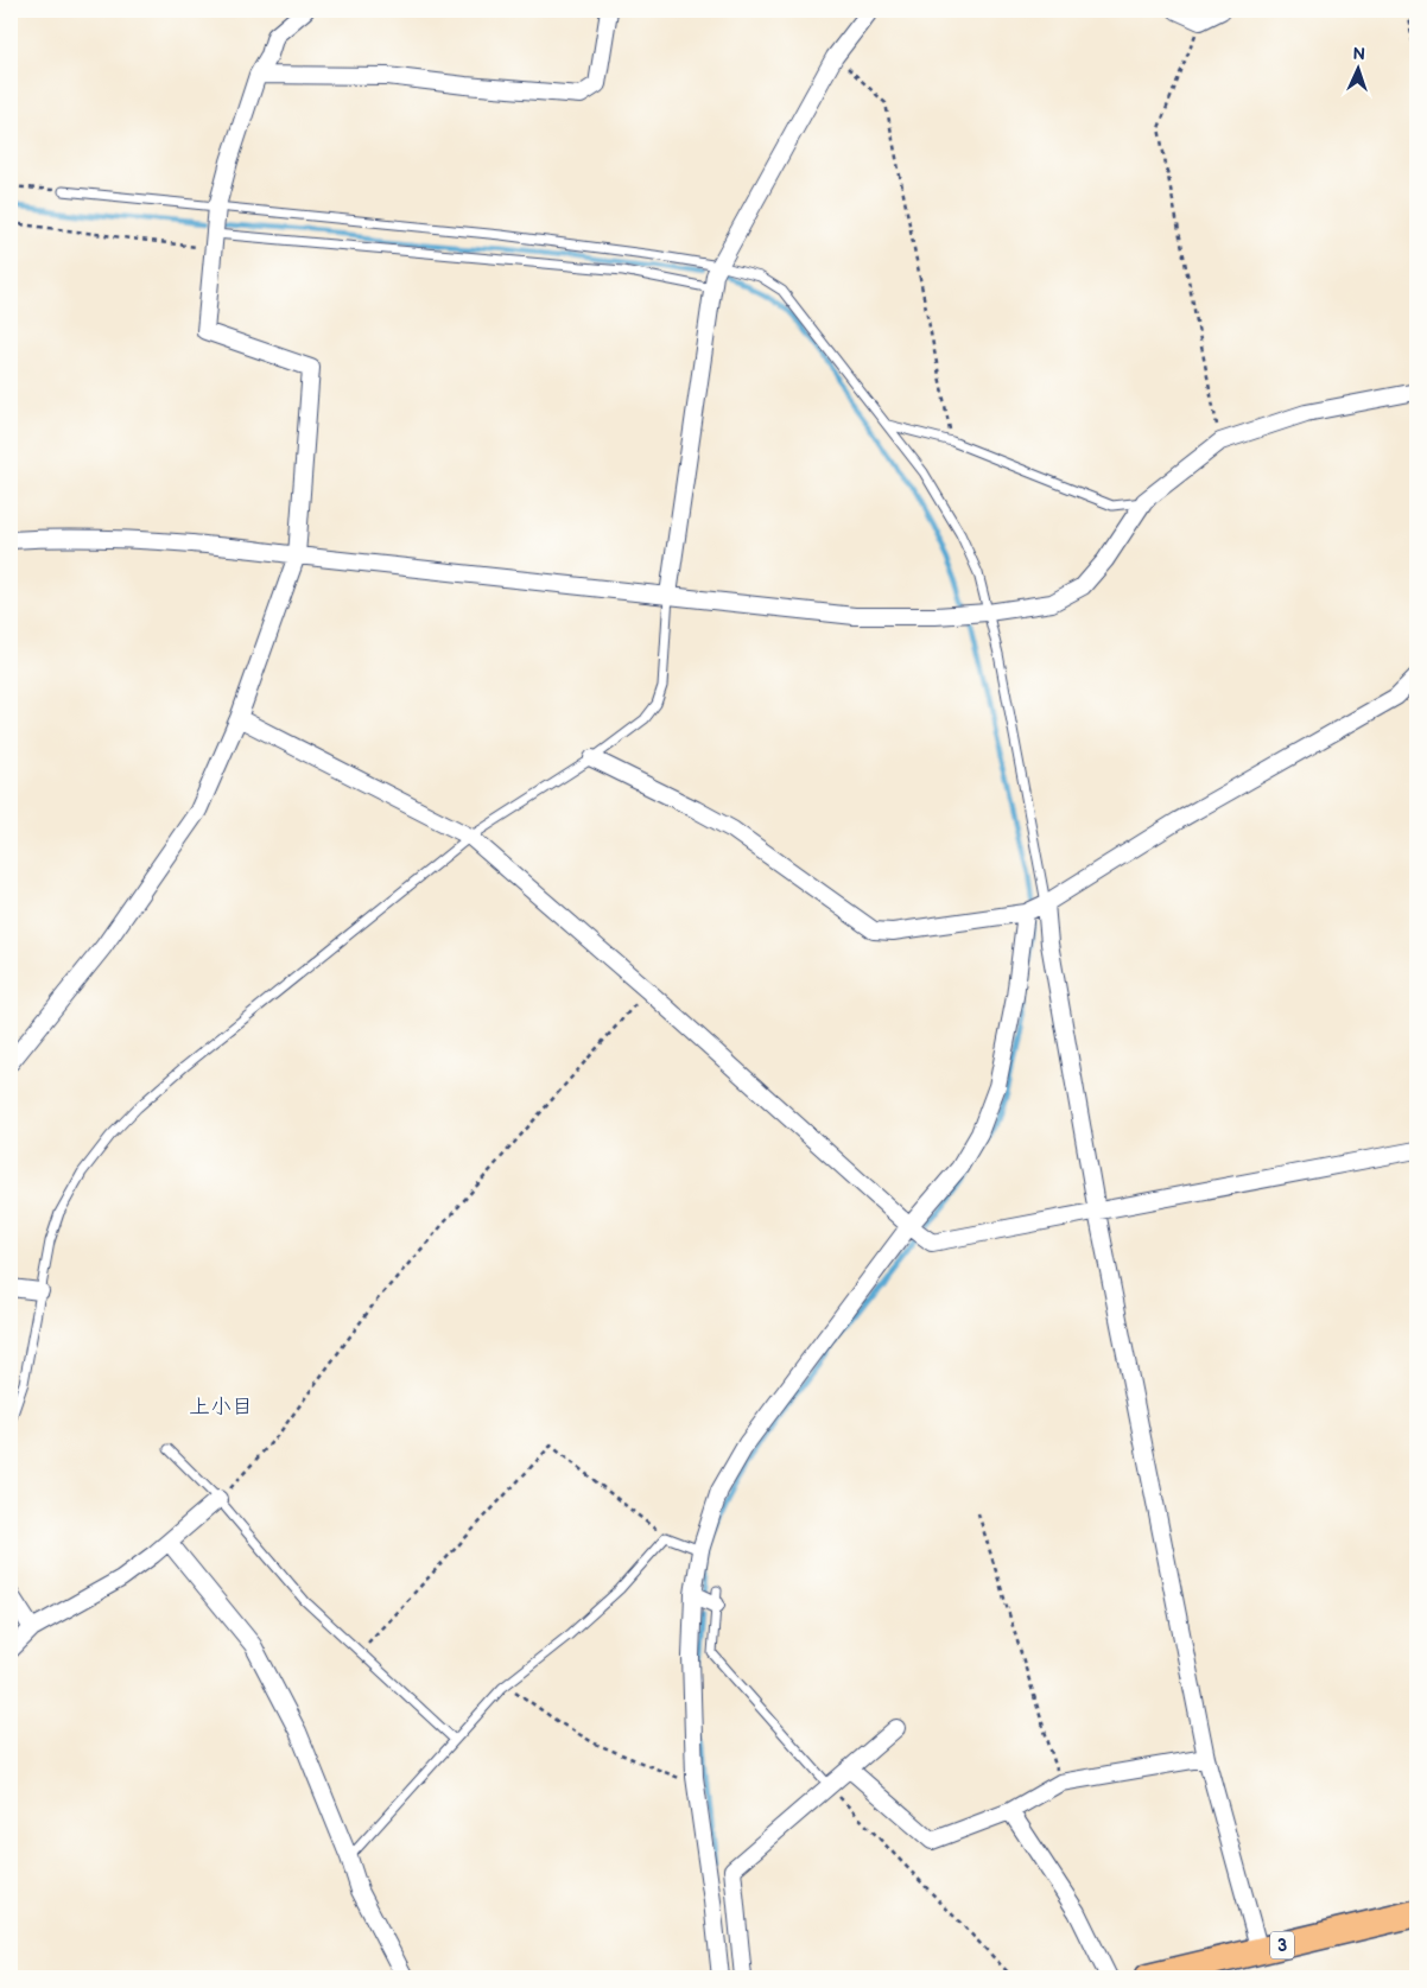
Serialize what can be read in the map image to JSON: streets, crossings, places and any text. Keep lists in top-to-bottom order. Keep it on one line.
{"streets":{"main road":["3"]},"districts":["上小目"],"north":"top"}
